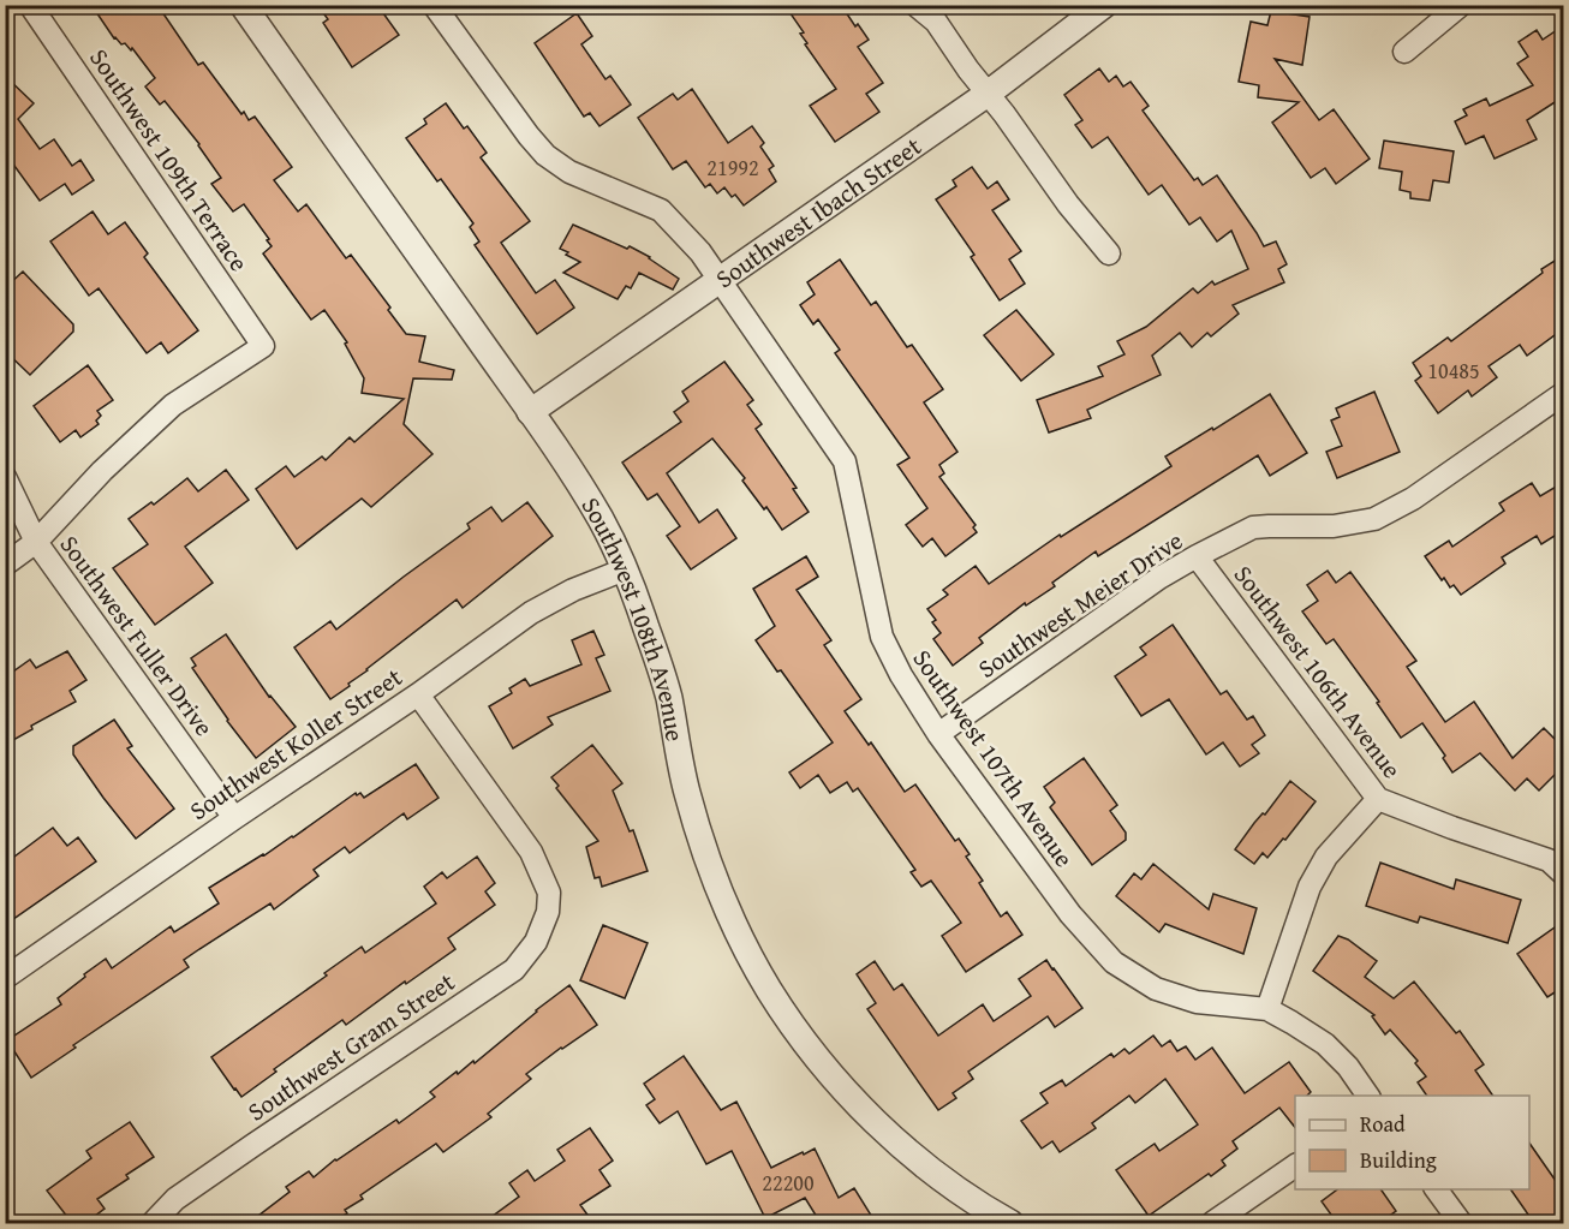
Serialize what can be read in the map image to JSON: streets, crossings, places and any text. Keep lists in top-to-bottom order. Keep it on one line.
{"streets":{"street":["Southwest 109th Terrace","Southwest Ibach Street","Southwest Meier Drive","Southwest 108th Avenue","Southwest Fuller Drive","Southwest 106th Avenue","Southwest Koller Street","Southwest 107th Avenue","Southwest Gram Street"]},"crossings":[["Southwest 109th Terrace","Southwest Fuller Drive"],["Southwest Ibach Street","Southwest 108th Avenue"],["Southwest Ibach Street","Southwest 107th Avenue"],["Southwest Meier Drive","Southwest 106th Avenue"],["Southwest Meier Drive","Southwest 107th Avenue"],["Southwest 108th Avenue","Southwest Koller Street"],["Southwest Fuller Drive","Southwest Koller Street"],["Southwest Koller Street","Southwest Gram Street"]],"house_numbers":["21992","10485","22200"],"legend":["Road","Building"]}
